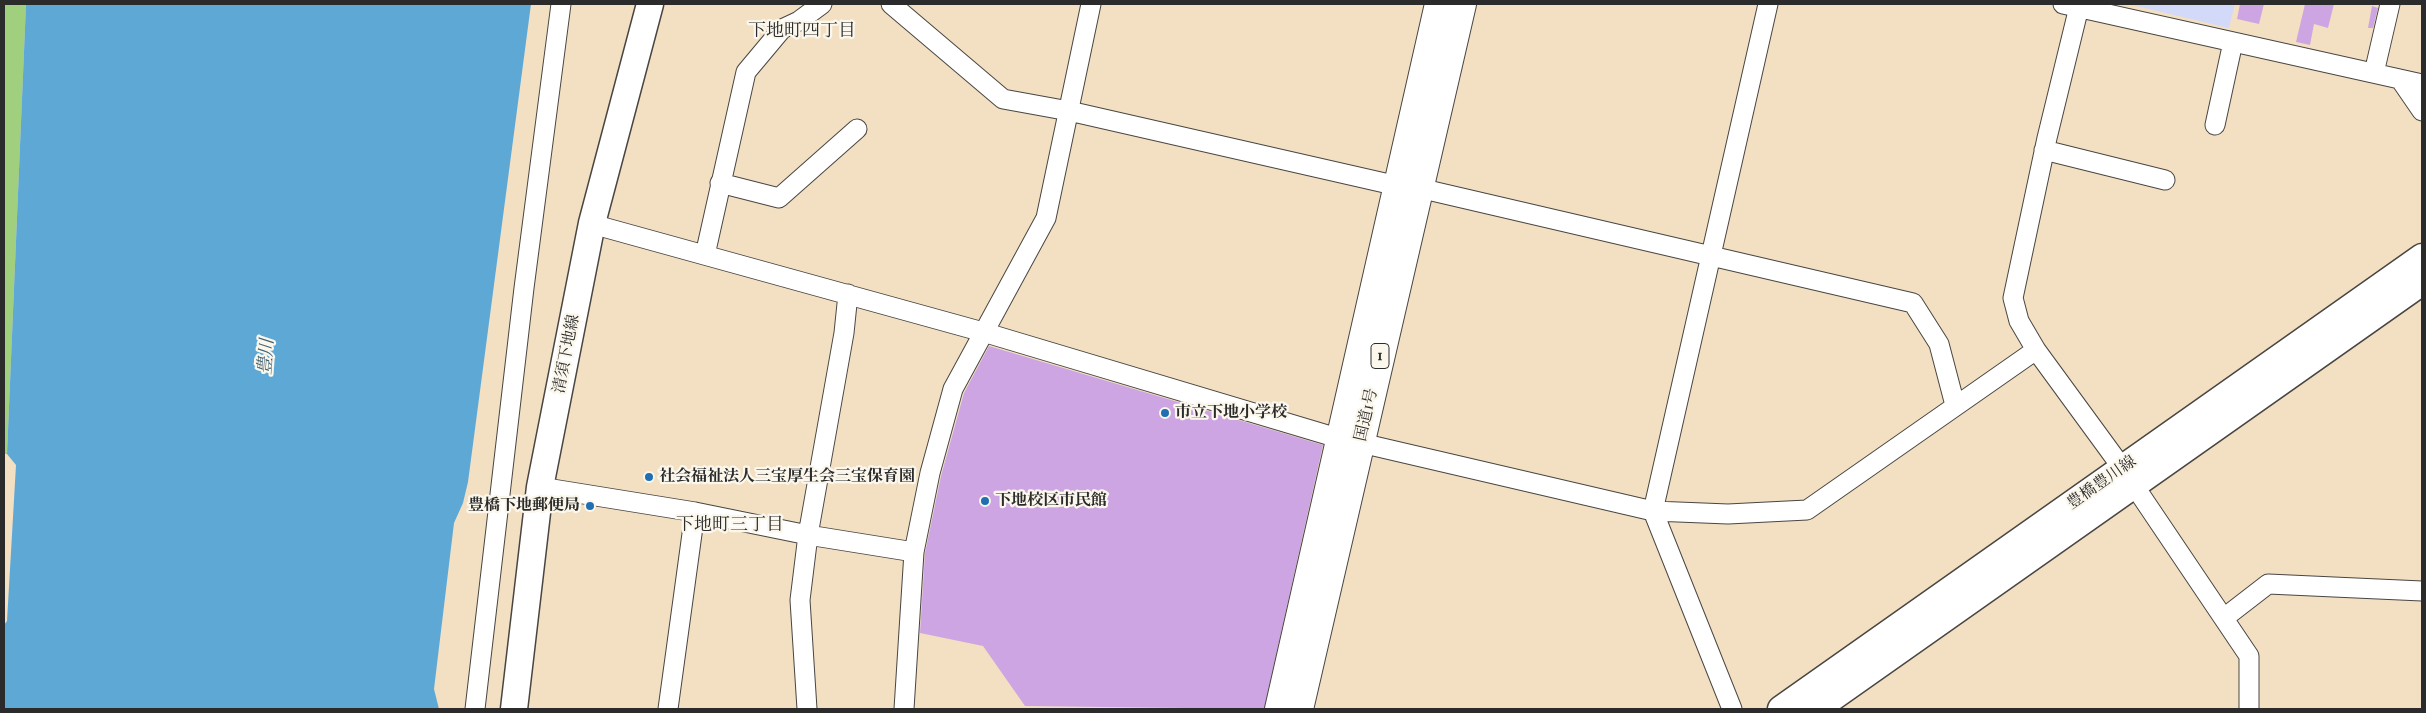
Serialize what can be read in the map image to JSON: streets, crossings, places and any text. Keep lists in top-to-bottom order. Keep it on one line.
{"streets":{"highway":["1","国道1号"],"main road":["清須下地線","豊橋豊川線"]},"districts":["下地町四丁目","下地町三丁目"],"water":["豊川"],"places":["市立下地小学校","社会福祉法人三宝厚生会三宝保育園","下地校区市民館","豊橋下地郵便局"]}
